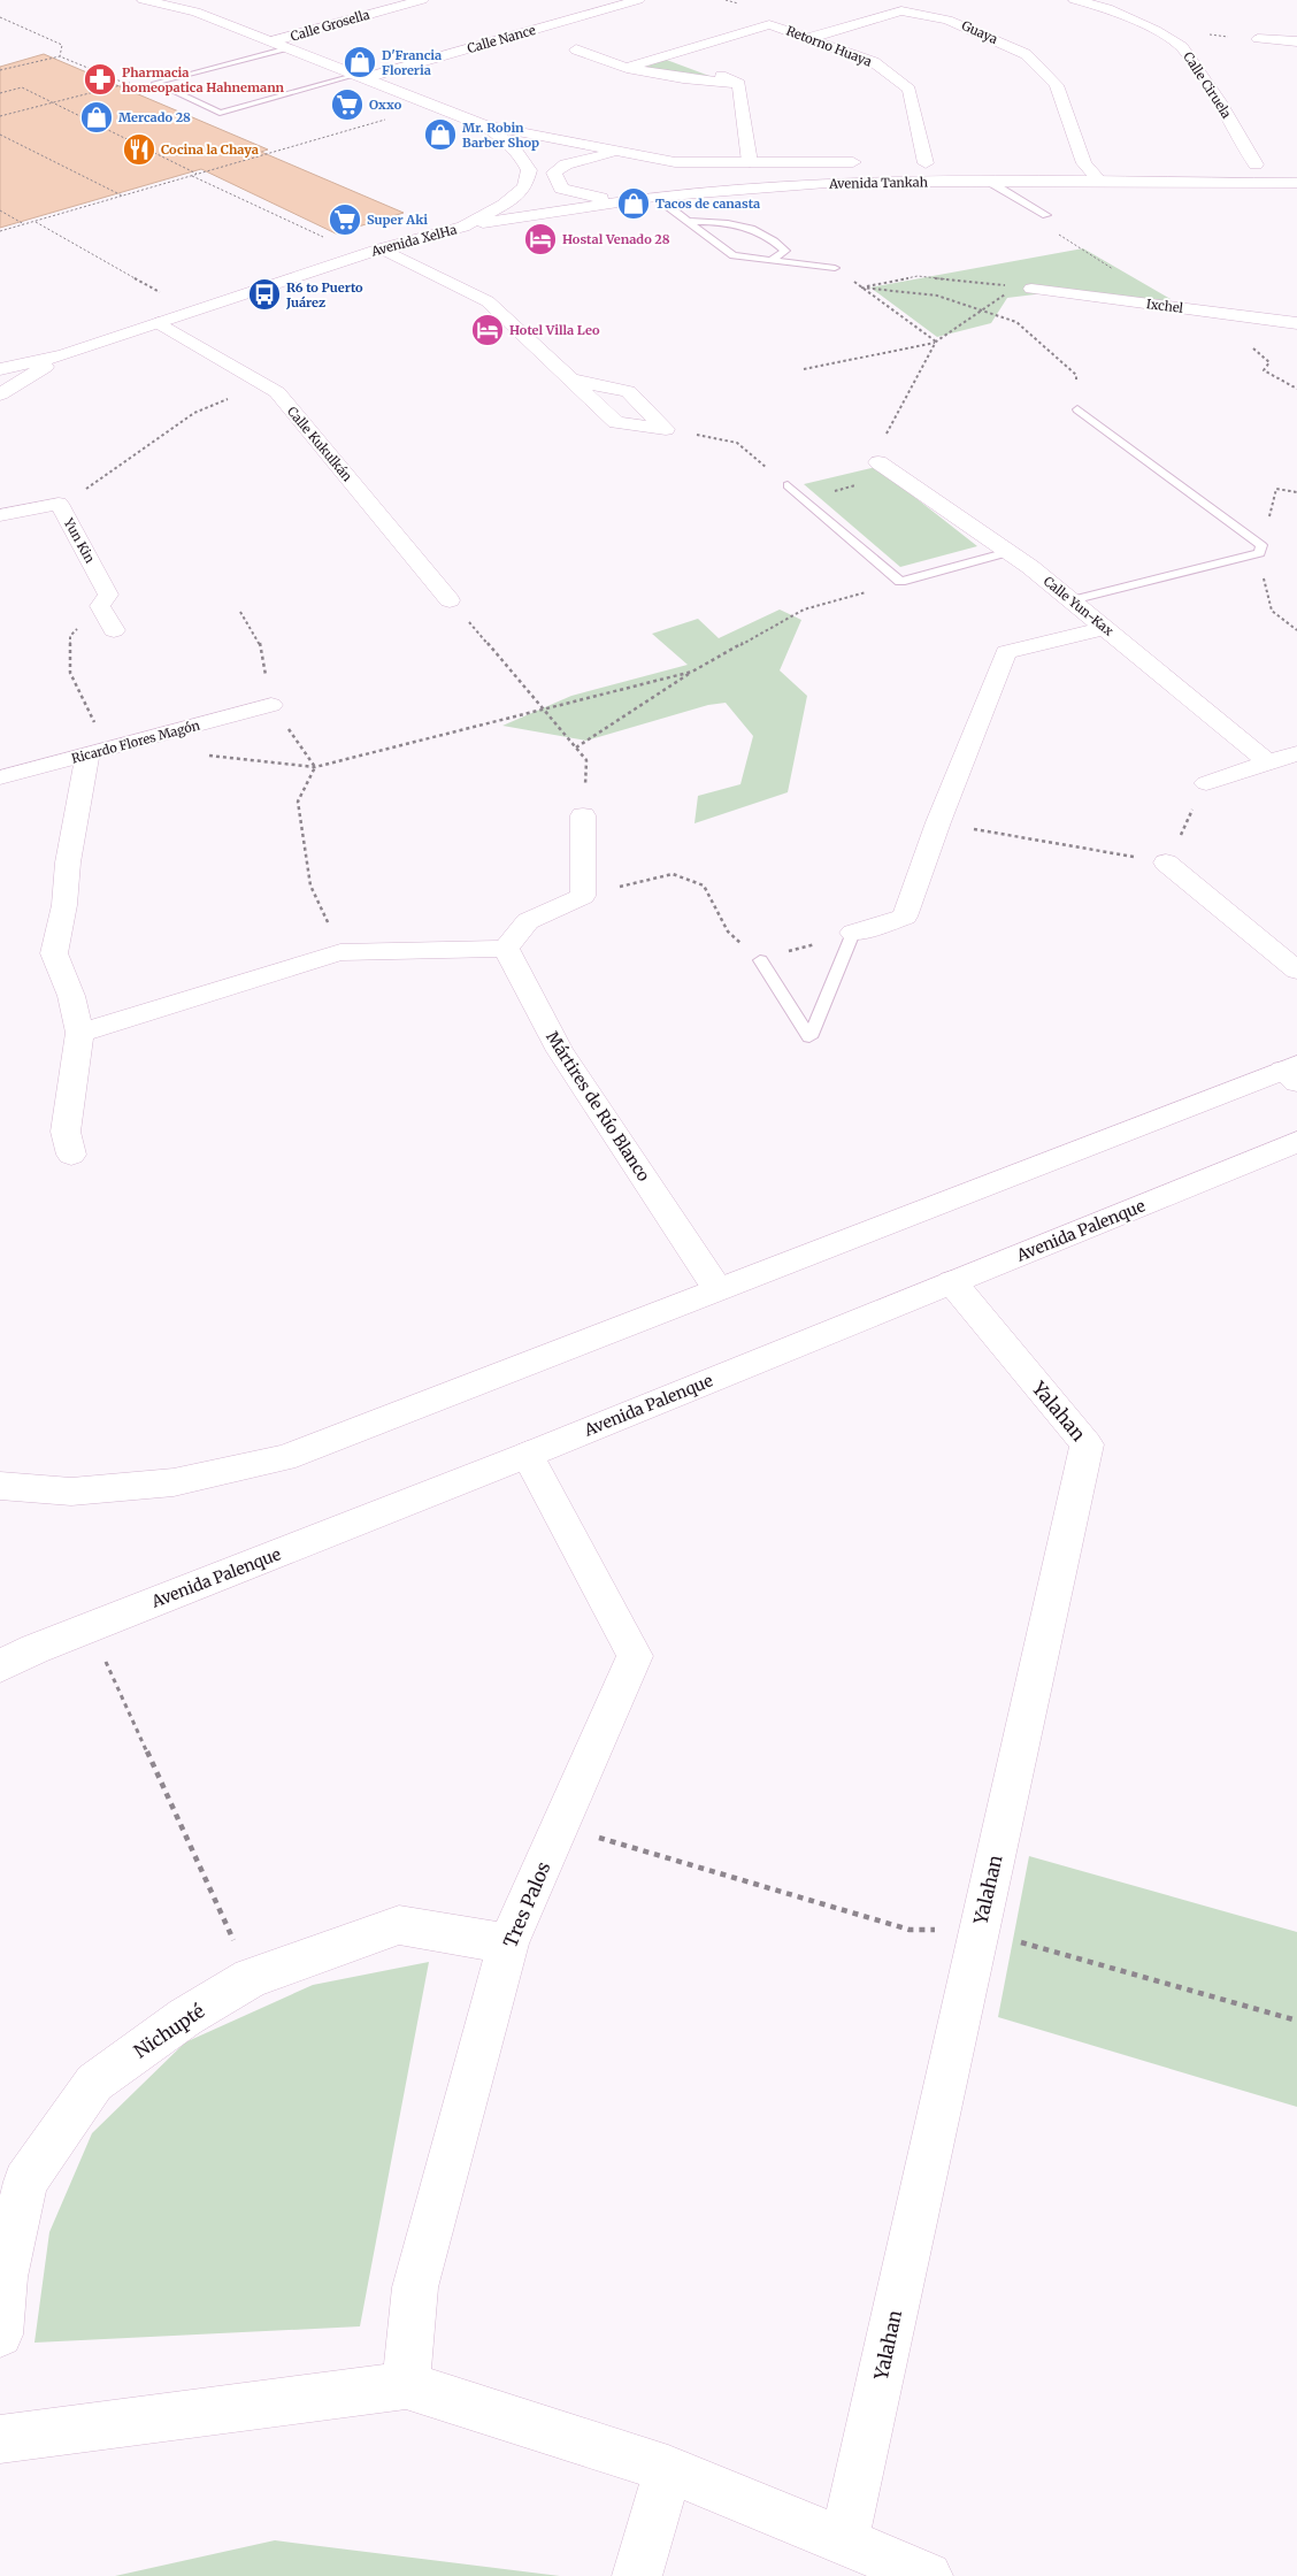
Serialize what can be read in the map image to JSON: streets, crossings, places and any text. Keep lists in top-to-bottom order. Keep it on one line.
{"streets":{"street":["Calle Grosella","Guaya","Calle Nance","Retorno Huaya","Calle Ciruela","Avenida Tankah","Avenida XelHa","Ixchel","Calle Kukulkán","Yun Kin","Calle Yun-Kax","Ricardo Flores Magón","Mártires de Río Blanco","Avenida Palenque","Yalahan","Tres Palos","Nichupté"]},"crossings":[["Calle Grosella","Avenida XelHa"],["Guaya","Retorno Huaya"],["Guaya","Avenida Tankah"],["Calle Nance","Avenida XelHa"],["Avenida Tankah","Avenida XelHa"],["Avenida XelHa","Calle Kukulkán"],["Avenida Palenque","Yalahan"],["Avenida Palenque","Tres Palos"],["Tres Palos","Nichupté"]],"places":{"shop":["D'Francia Floreria","Mercado 28","Mr. Robin Barber Shop","Tacos de canasta"],"pharmacy":["Pharmacia homeopatica Hahnemann"],"supermarket":["Oxxo","Super Aki"],"restaurant":["Cocina la Chaya"],"hotel":["Hostal Venado 28","Hotel Villa Leo"],"bus stop":["R6 to Puerto Juárez"]}}
